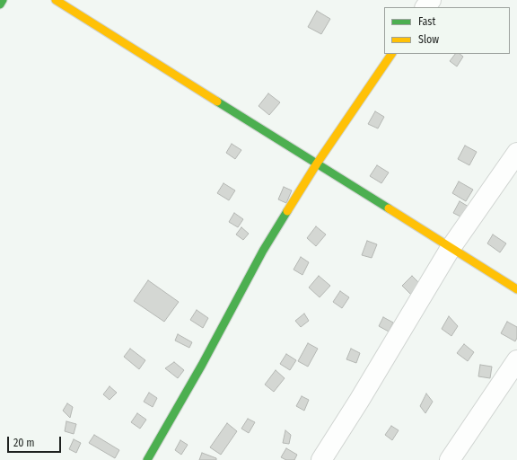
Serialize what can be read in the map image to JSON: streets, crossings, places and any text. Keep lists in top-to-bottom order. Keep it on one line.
{"legend":["Fast","Slow"],"scale_bar":"20 m"}
